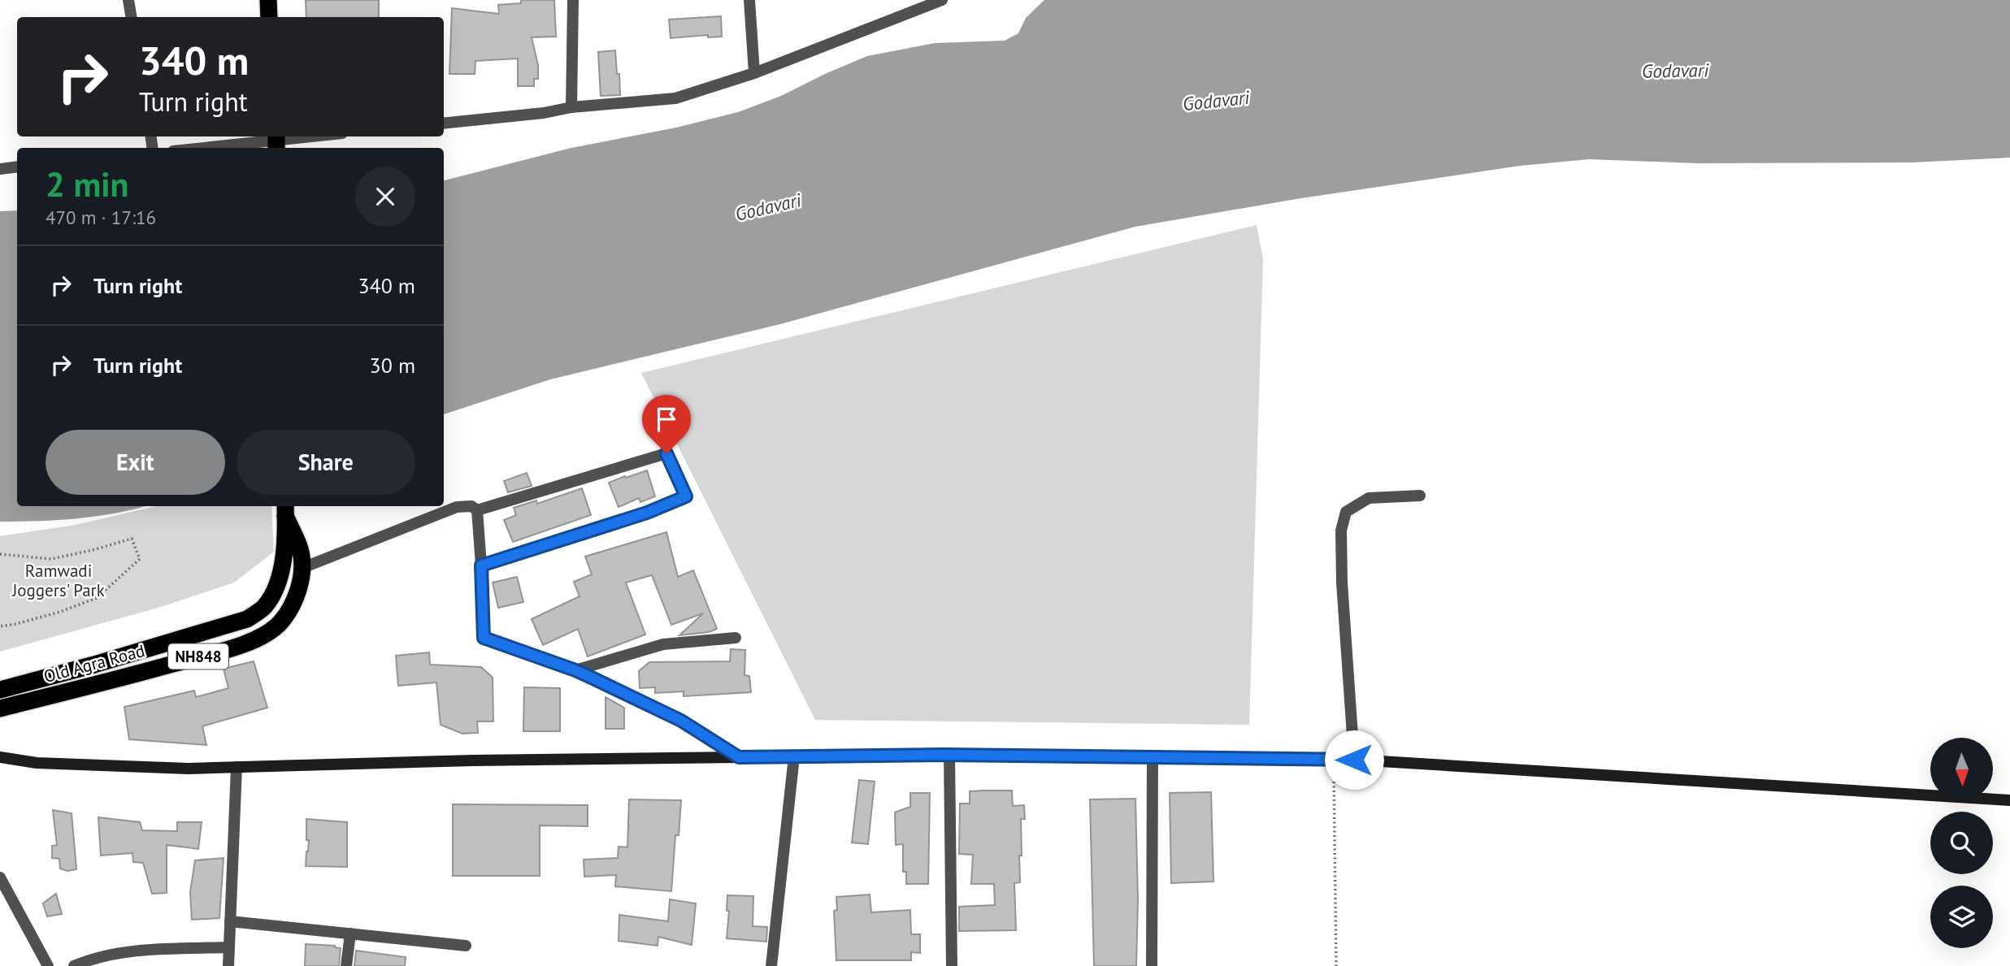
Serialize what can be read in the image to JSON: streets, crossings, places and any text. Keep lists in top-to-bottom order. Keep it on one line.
{"streets":{"highway":["NH848","Old Agra Road"]},"water":["Godavari"],"parks":["Ramwadi Joggers' Park"],"north":"bottom","page":{"turn":["340 m","Turn right"],"heading":["2 min","470 m · 17:16"],"list":[{"name":"Turn right","value":"340 m"},{"name":"Turn right","value":"30 m"}],"buttons":["Exit","Share"]}}
